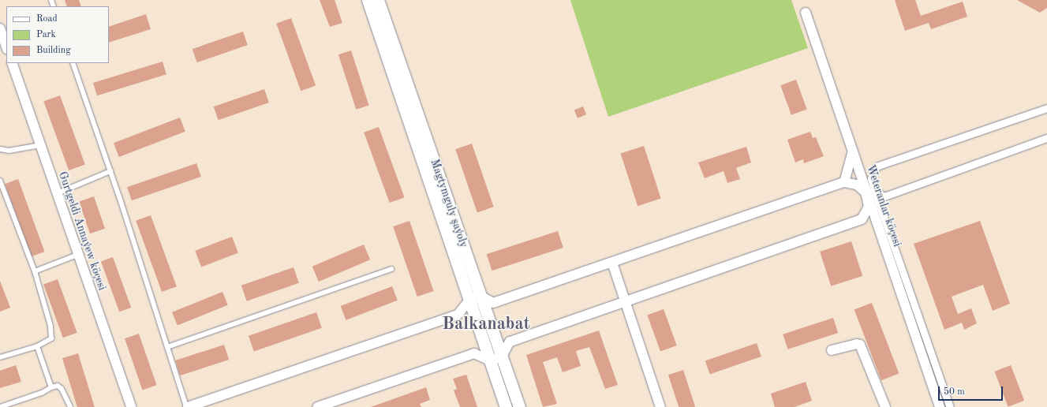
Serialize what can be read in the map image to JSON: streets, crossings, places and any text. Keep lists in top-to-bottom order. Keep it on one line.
{"streets":{"street":["Magtymguly şaýoly","Weteranlar köçesi","Gurtgeldi Annaýew köçesi"]},"districts":["Balkanabat"],"legend":["Road","Park","Building"],"scale_bar":"50 m"}
